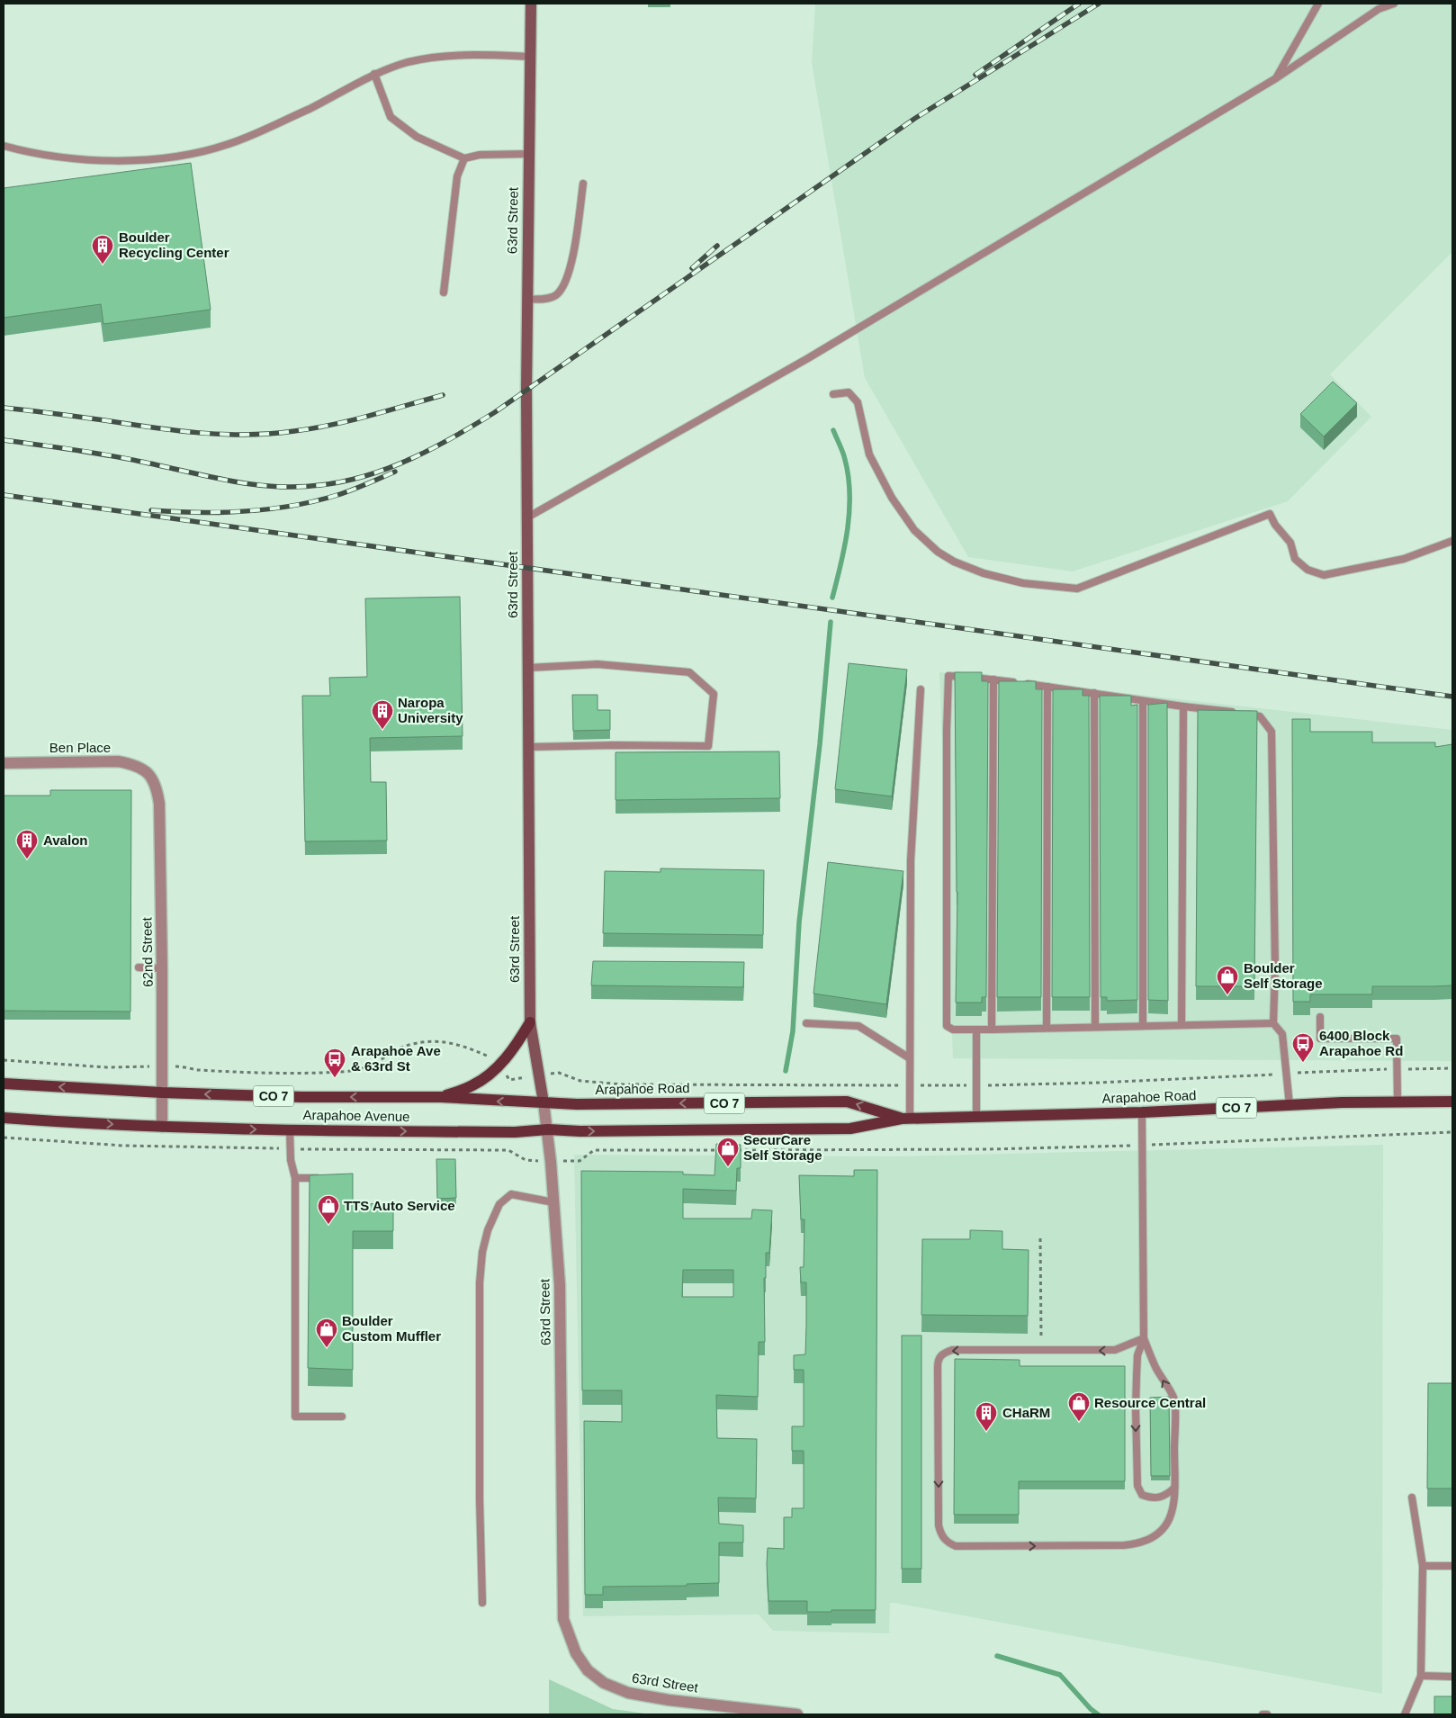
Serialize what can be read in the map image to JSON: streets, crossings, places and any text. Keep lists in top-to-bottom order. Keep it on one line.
{"streets":{"main road":["Arapahoe Road","CO 7","Arapahoe Avenue"],"street":["63rd Street","Ben Place","62nd Street"]},"crossings":[["63rd Street","Arapahoe Road"],["63rd Street","Arapahoe Avenue"],["Ben Place","62nd Street"],["62nd Street","Arapahoe Avenue"],["Arapahoe Road","Arapahoe Avenue"]],"places":{"building":["Boulder Recycling Center","Naropa University","Avalon","CHaRM"],"shop":["Boulder Self Storage","SecurCare Self Storage","TTS Auto Service","Boulder Custom Muffler","Resource Central"],"bus stop":["6400 Block Arapahoe Rd","Arapahoe Ave & 63rd St"]}}
